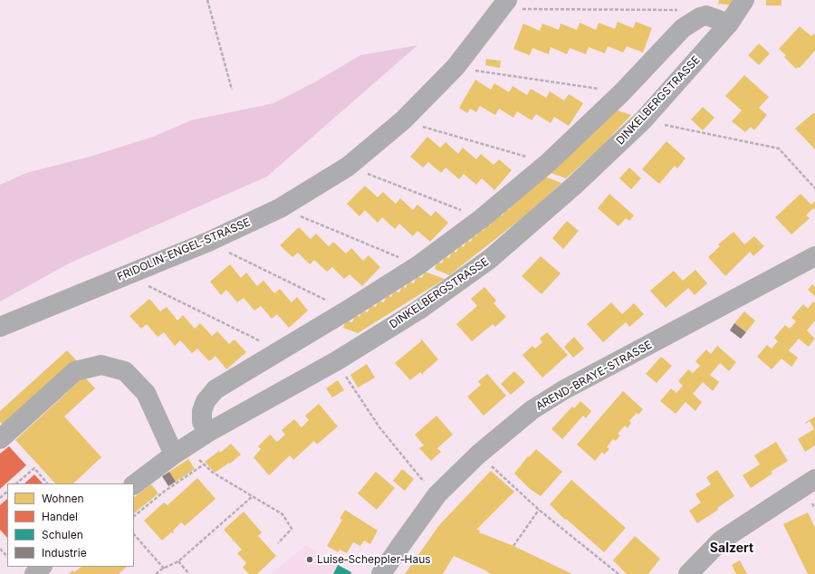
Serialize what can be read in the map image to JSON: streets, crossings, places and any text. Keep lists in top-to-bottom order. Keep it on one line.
{"streets":{"street":["DINKELBERGSTRASSE","FRIDOLIN-ENGEL-STRASSE","AREND-BRAYE-STRASSE"]},"districts":["Salzert"],"places":["Luise‑Scheppler‑Haus"],"legend":["Wohnen","Handel","Schulen","Industrie"]}
